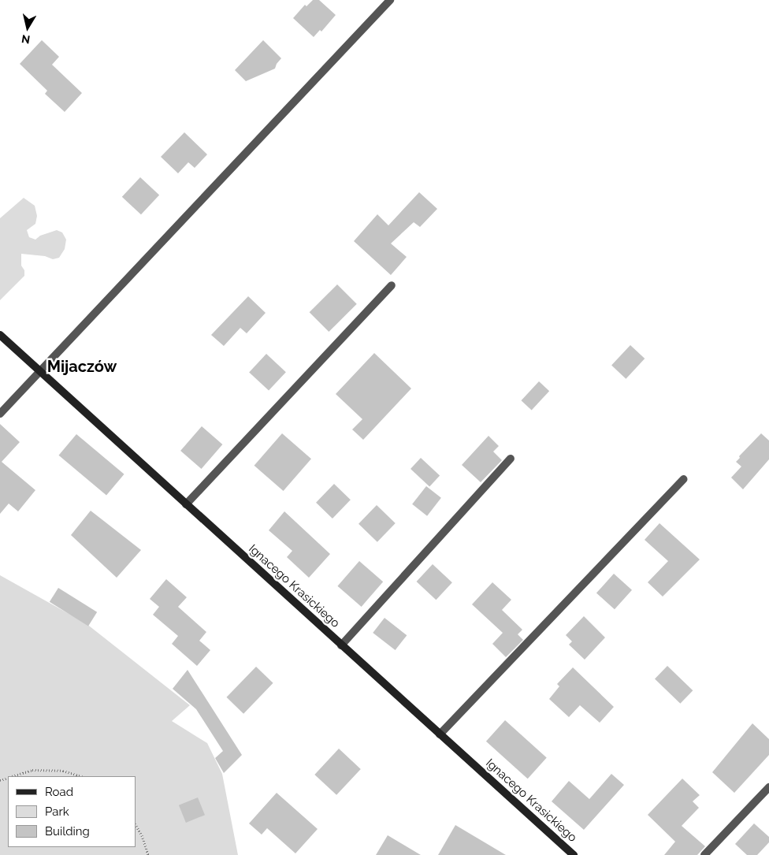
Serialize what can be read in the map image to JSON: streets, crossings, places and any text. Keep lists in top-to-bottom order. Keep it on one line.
{"streets":{"street":["Ignacego Krasickiego"]},"districts":["Mijaczów"],"legend":["Road","Park","Building"],"north":"bottom"}
